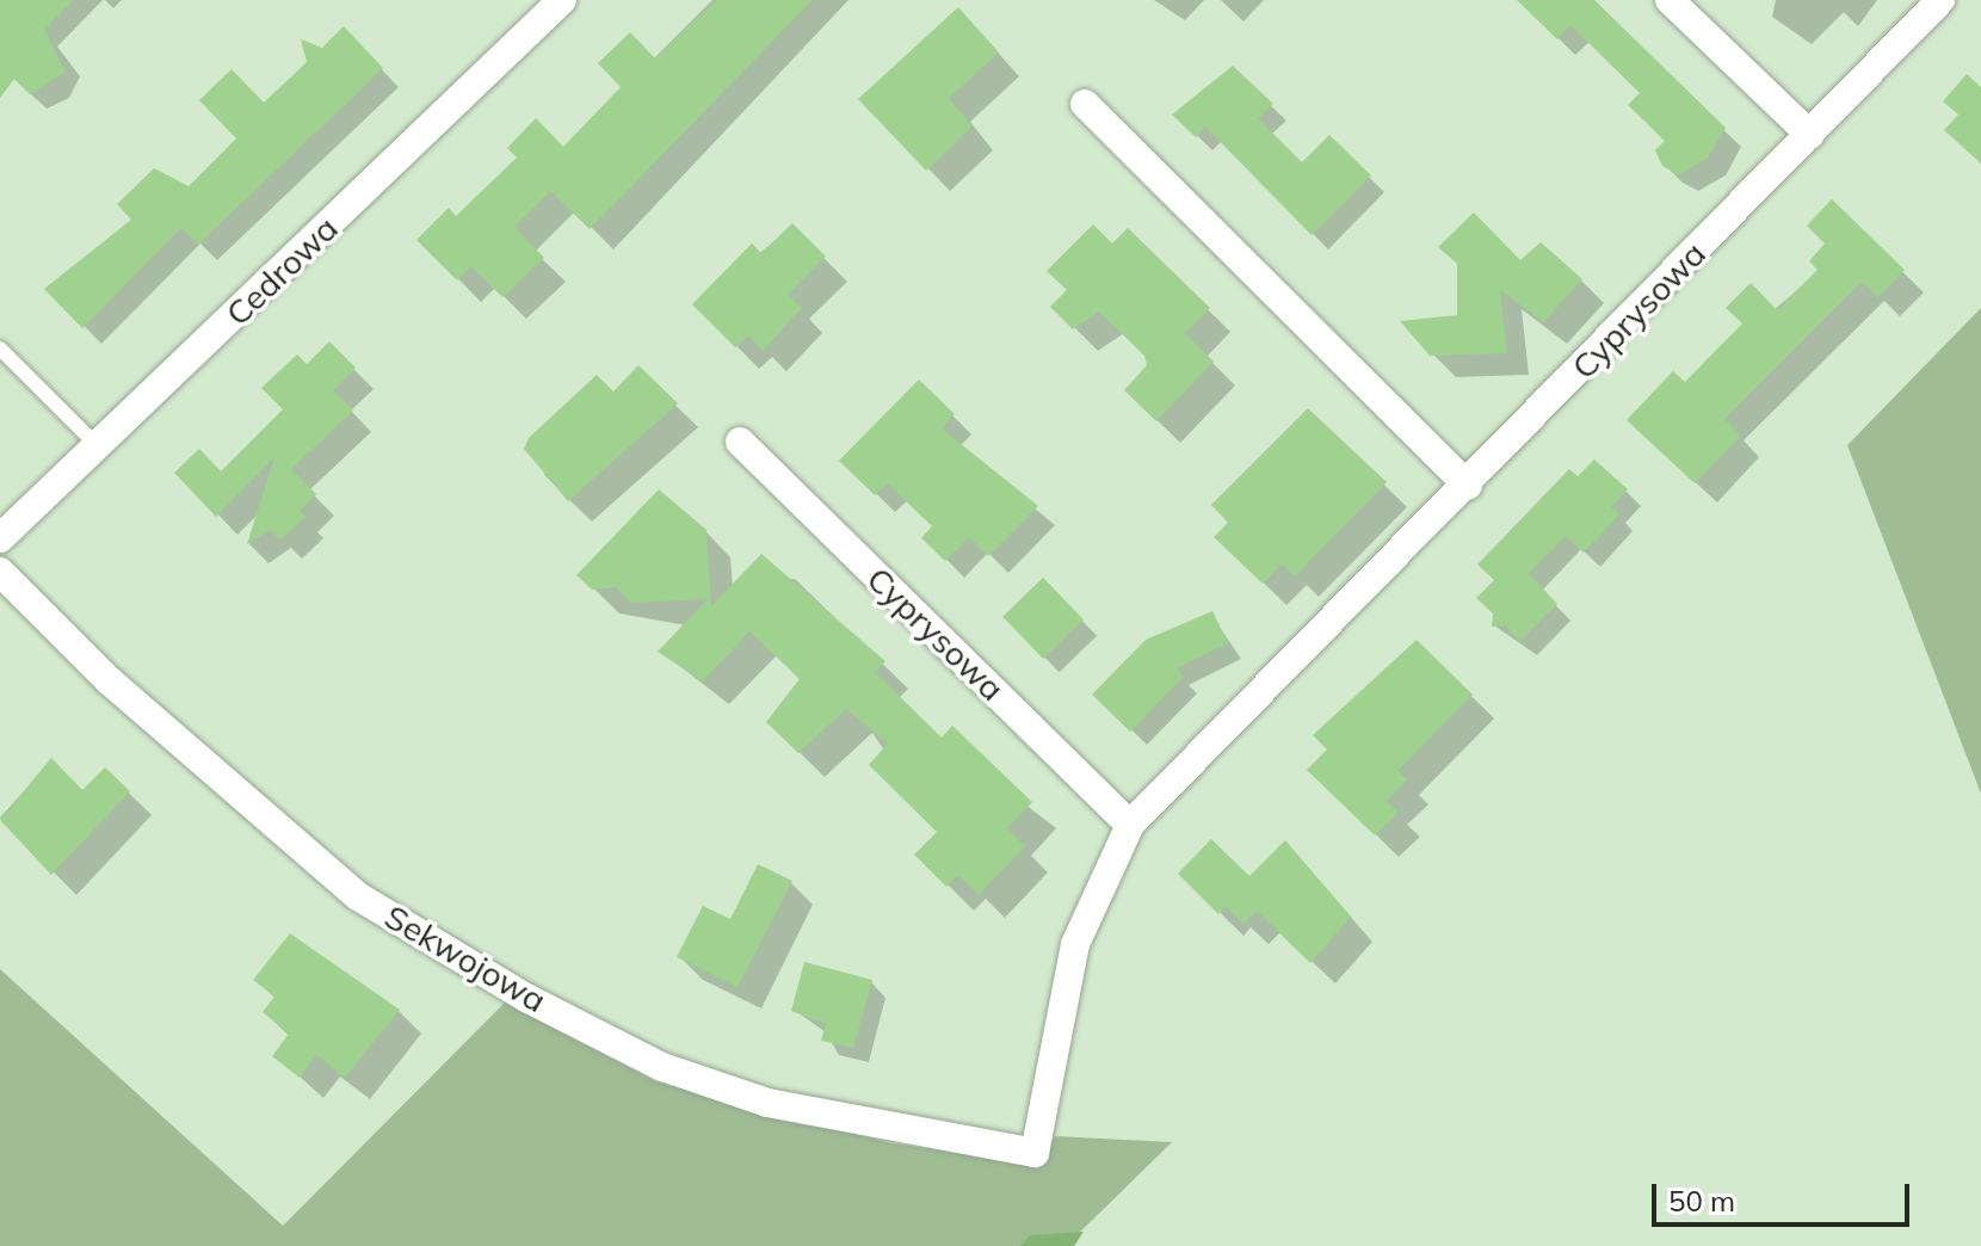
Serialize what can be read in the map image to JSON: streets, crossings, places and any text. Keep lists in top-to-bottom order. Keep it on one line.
{"streets":{"street":["Cedrowa","Cyprysowa","Sekwojowa"]},"crossings":[["Cyprysowa","Sekwojowa"]],"scale_bar":"50 m"}
